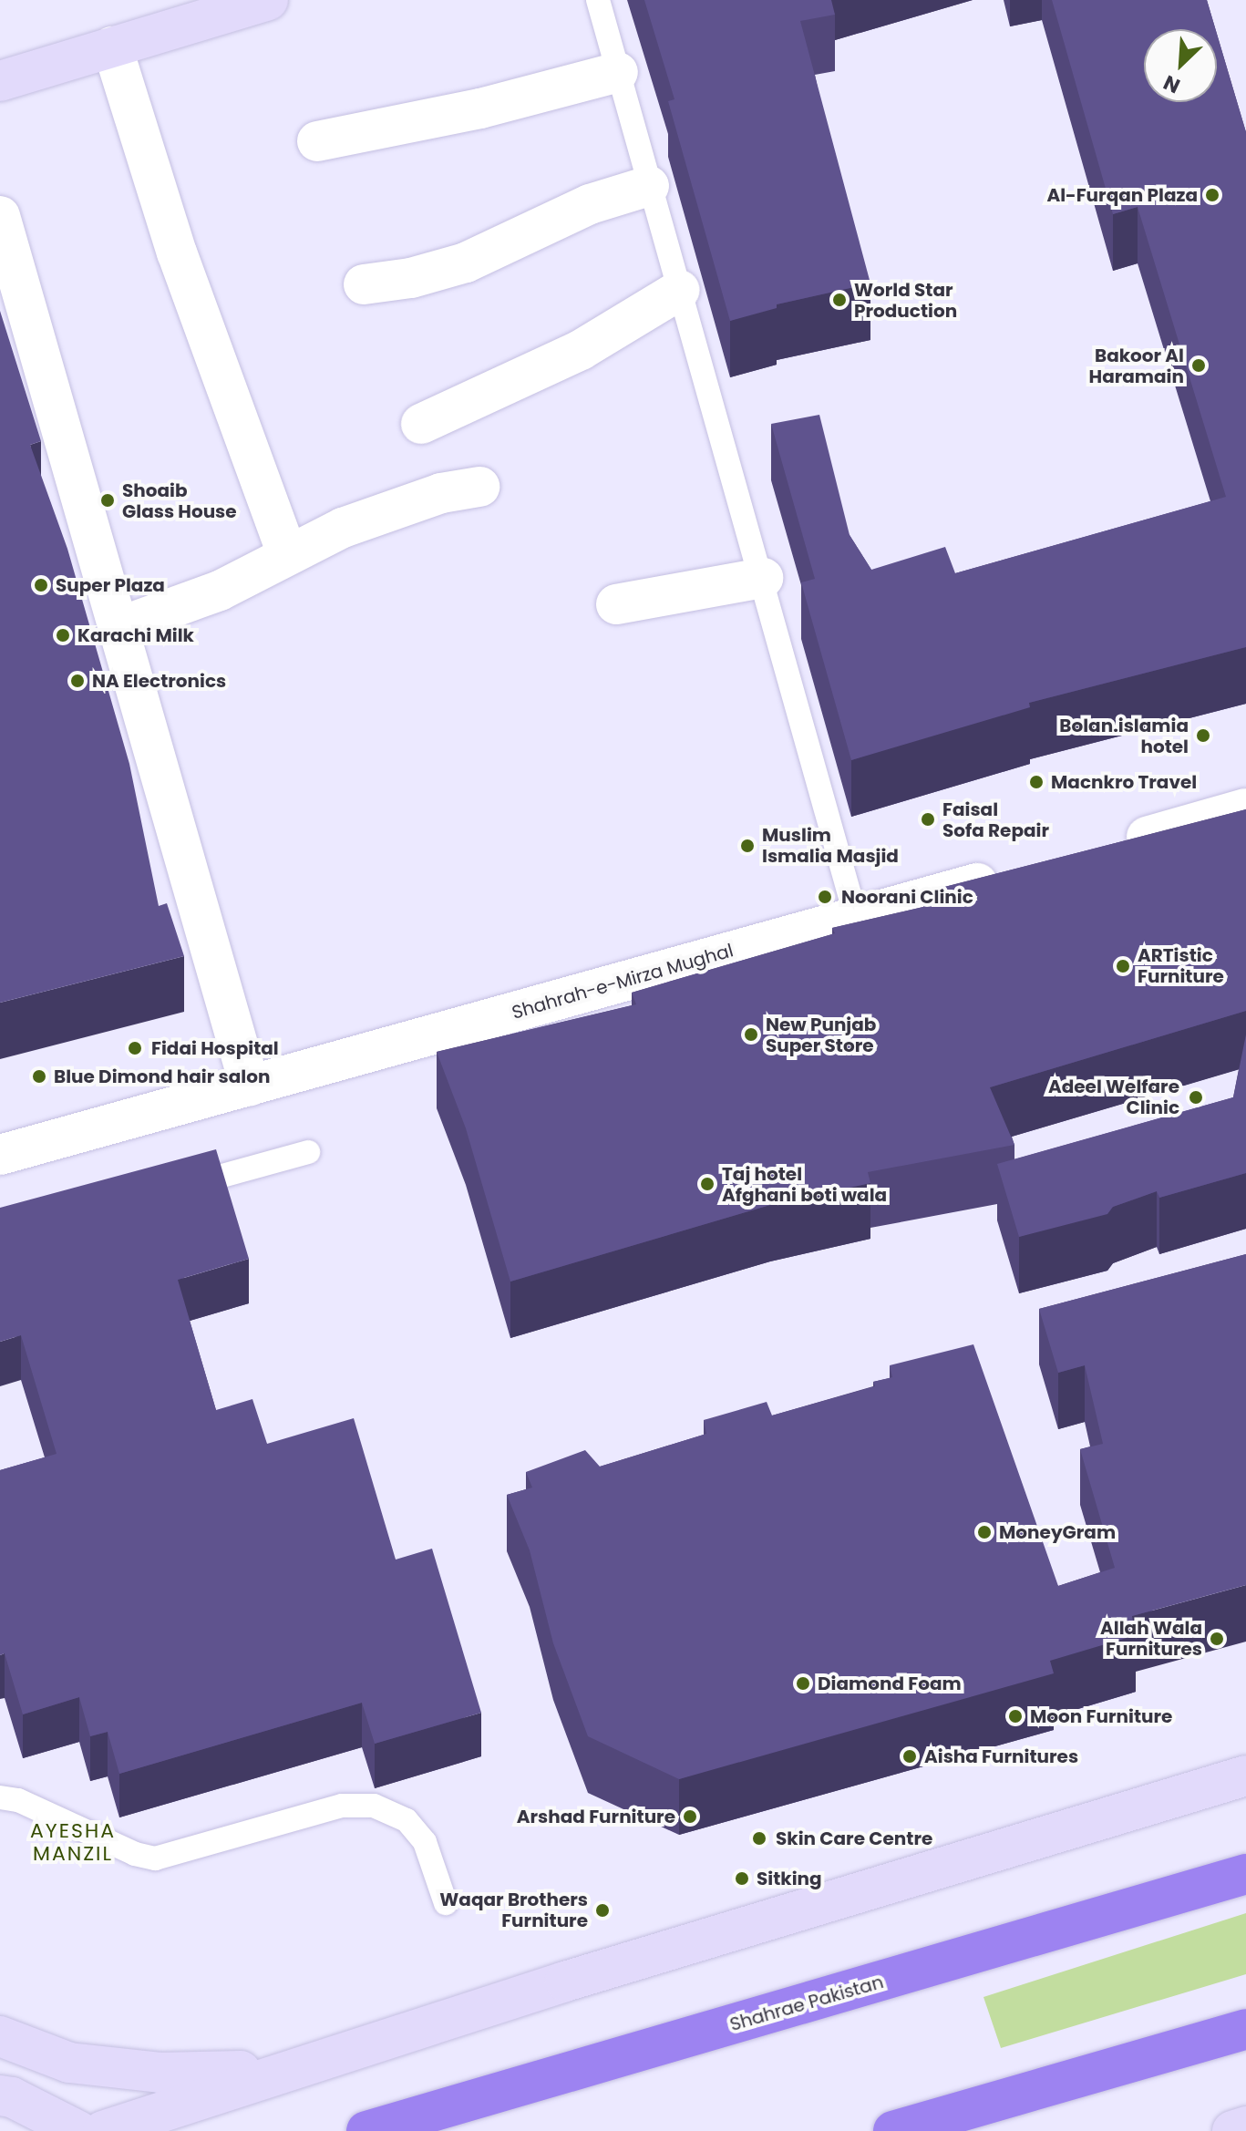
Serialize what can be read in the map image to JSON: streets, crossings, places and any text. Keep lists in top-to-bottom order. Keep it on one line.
{"streets":{"highway":["Shahrae Pakistan"],"street":["Shahrah-e-Mirza Mughal"]},"districts":["AYESHA MANZIL"],"places":["Al-Furqan Plaza","World Star Production","Bakoor Al Haramain","Shoaib Glass House","Super Plaza","Karachi Milk","NA Electronics","Bolan.islamia hotel","Macnkro Travel","Faisal Sofa Repair","Muslim Ismalia Masjid","Noorani Clinic","ARTistic Furniture","New Punjab Super Store","Fidai Hospital","Blue Dimond hair salon","Adeel Welfare Clinic","Taj hotel Afghani boti wala","MoneyGram","Allah Wala Furnitures","Diamond Foam","Moon Furniture","Aisha Furnitures","Arshad Furniture","Skin Care Centre","Sitking","Waqar Brothers Furniture"],"north":"bottom left"}
